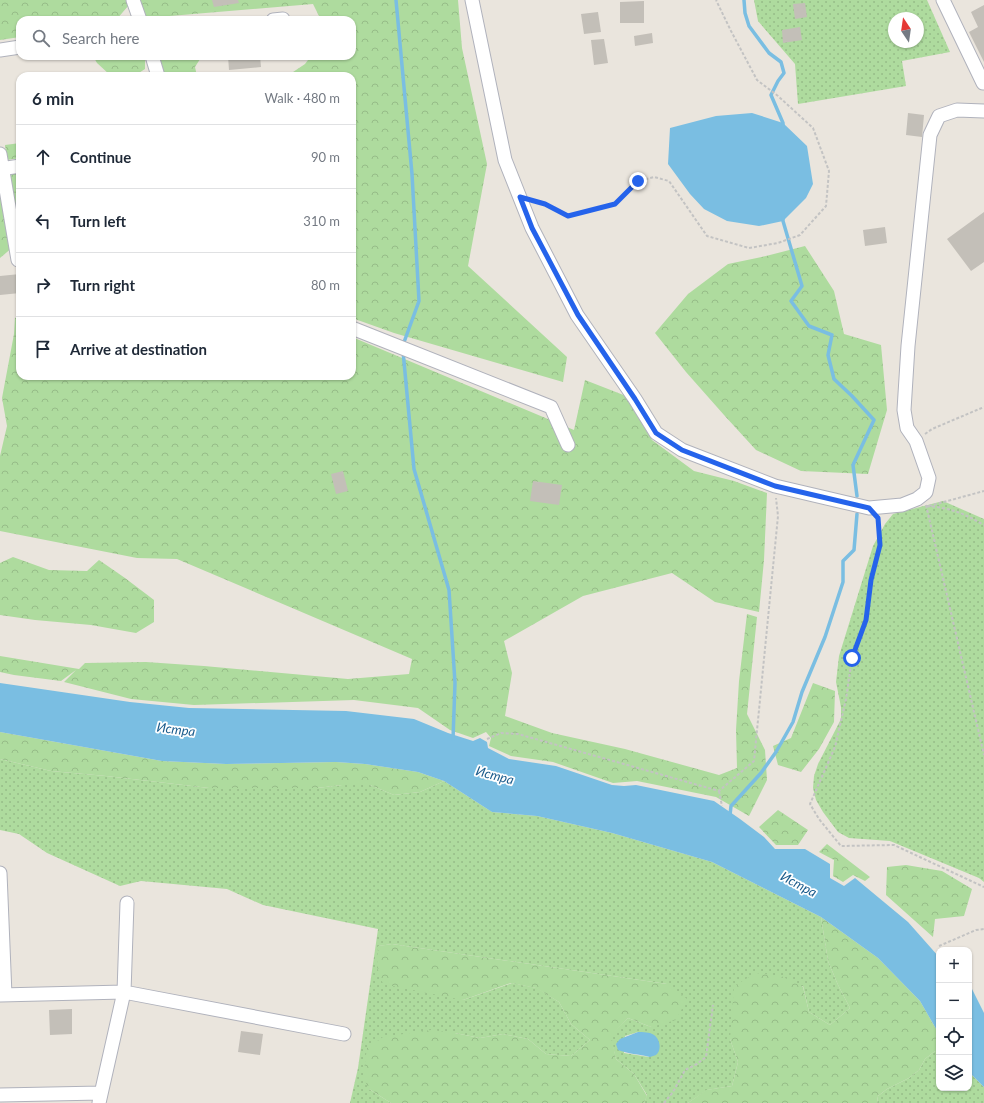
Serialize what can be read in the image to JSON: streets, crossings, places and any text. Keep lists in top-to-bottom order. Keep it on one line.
{"water":["Истра"],"north":"top","page":{"search":"Search here","heading":["6 min","Walk · 480 m"],"list":[["Continue","90 m"],["Turn left","310 m"],["Turn right","80 m"],"Arrive at destination"],"map_buttons":["+","−"]}}
